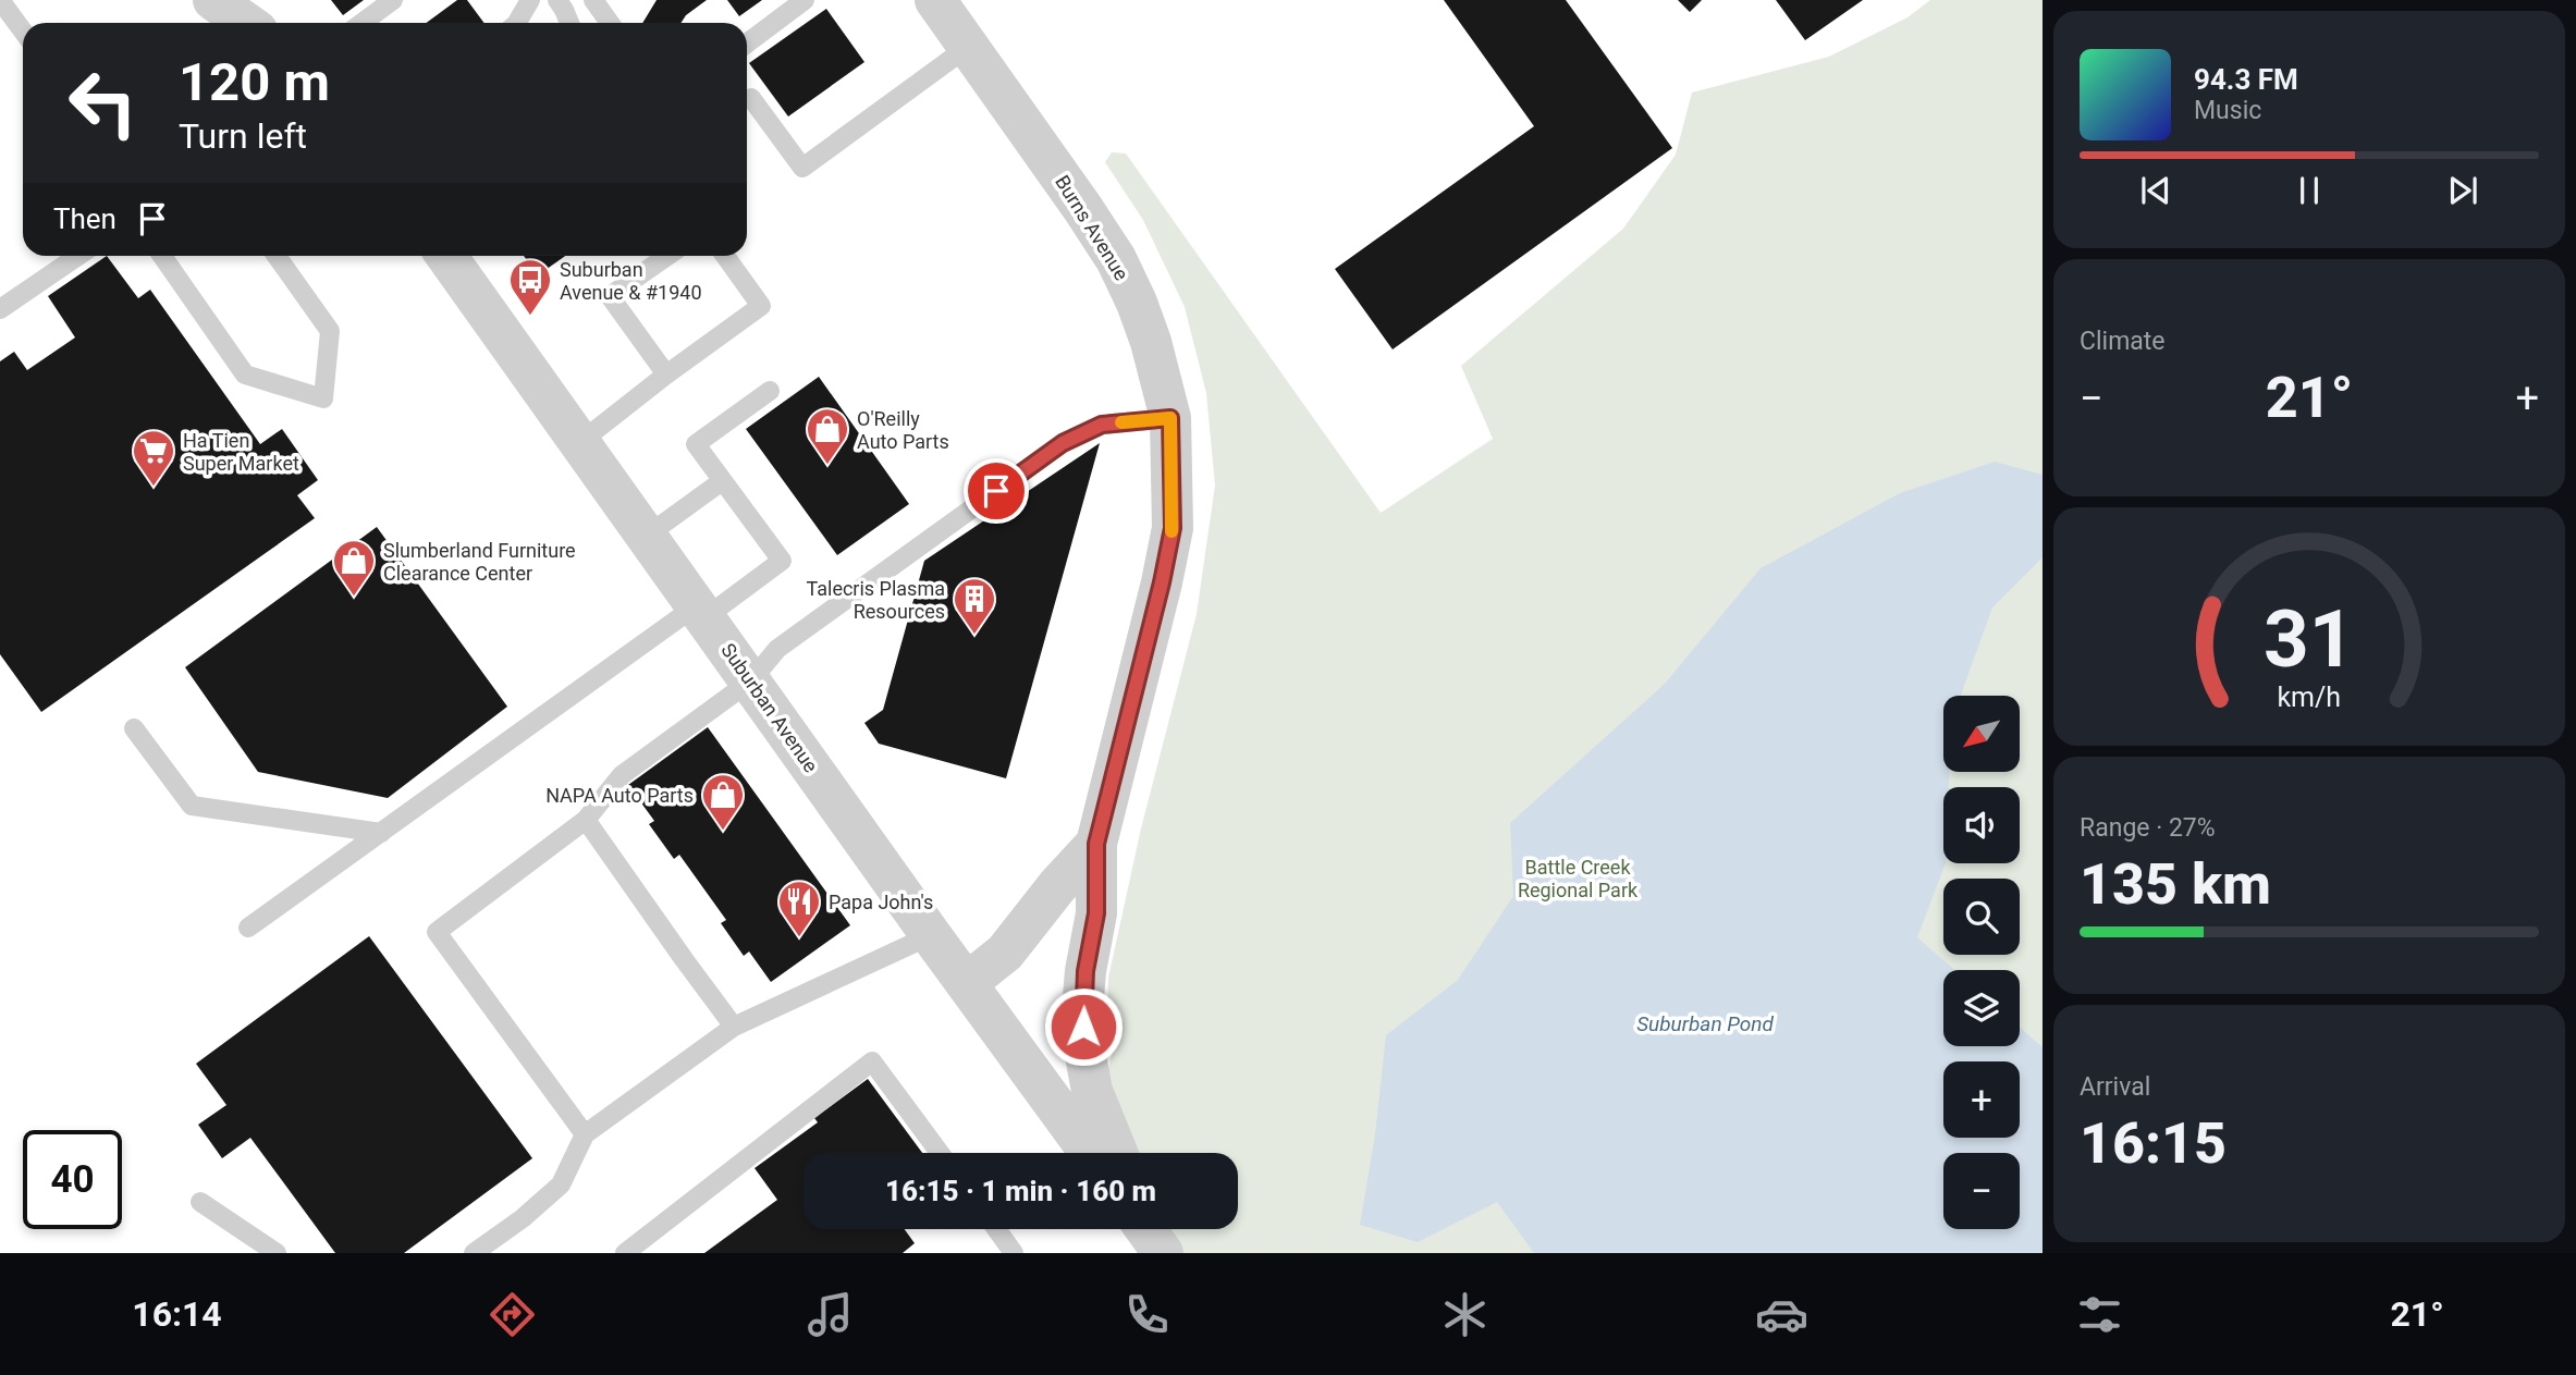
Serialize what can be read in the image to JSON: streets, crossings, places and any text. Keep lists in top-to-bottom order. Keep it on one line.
{"streets":{"street":["Burns Avenue","Suburban Avenue"]},"crossings":[["Burns Avenue","Suburban Avenue"]],"water":["Suburban Pond"],"parks":["Battle Creek Regional Park"],"places":{"bus stop":["Suburban Avenue & #1940"],"shop":["O'Reilly Auto Parts","Slumberland Furniture Clearance Center","NAPA Auto Parts"],"supermarket":["Ha Tien Super Market"],"building":["Talecris Plasma Resources"],"restaurant":["Papa John's"]},"north":"bottom left","page":{"turn":["120 m","Turn left"],"song":["94.3 FM","Music"],"then":"Then","tile":["Climate",["Range · 27%","135 km"],["Arrival","16:15"]],"heat":["−","21°","+"],"map_buttons":["+","−"],"limit":"40","trip":"16:15 · 1 min · 160 m","tabs":["16:14","21°"],"gauge":["31","km/h"]}}
